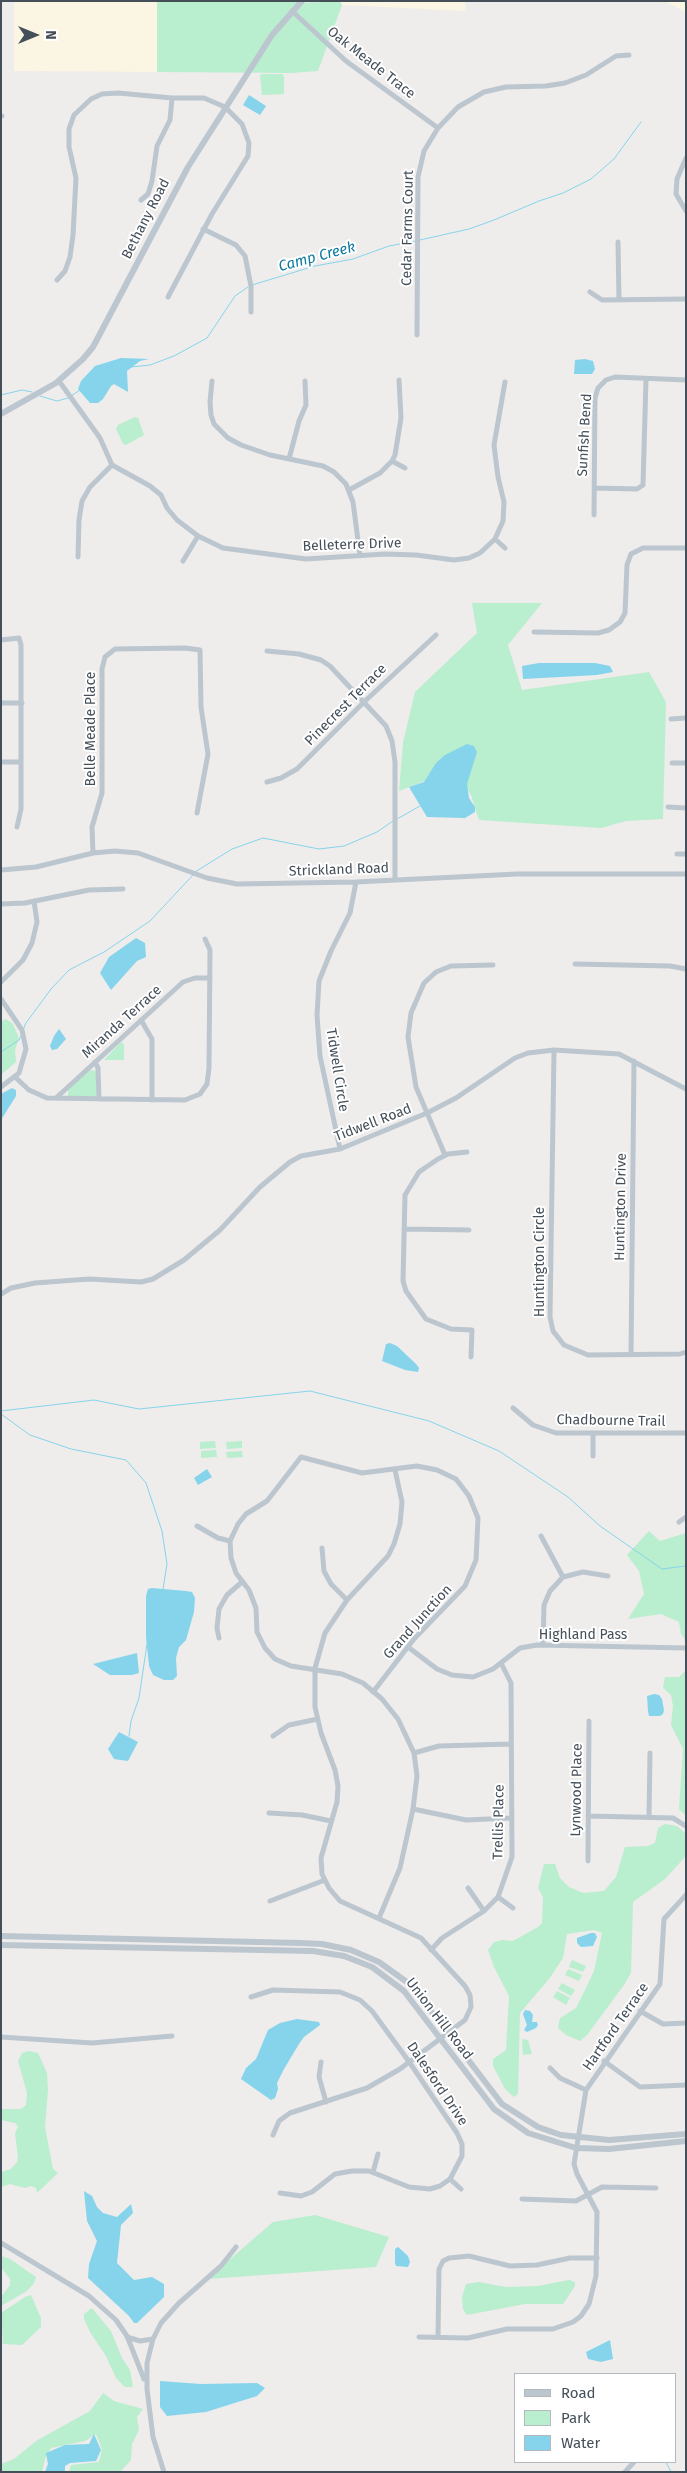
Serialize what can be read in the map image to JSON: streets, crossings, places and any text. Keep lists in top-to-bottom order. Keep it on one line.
{"streets":{"street":["Oak Meade Trace","Bethany Road","Cedar Farms Court","Sunfish Bend","Belleterre Drive","Pinecrest Terrace","Belle Meade Place","Strickland Road","Miranda Terrace","Tidwell Circle","Tidwell Road","Huntington Drive","Huntington Circle","Chadbourne Trail","Grand Junction","Highland Pass","Lynwood Place","Trellis Place","Union Hill Road","Hartford Terrace","Dalesford Drive"]},"crossings":[["Oak Meade Trace","Bethany Road"],["Oak Meade Trace","Cedar Farms Court"],["Belle Meade Place","Strickland Road"],["Strickland Road","Tidwell Circle"],["Tidwell Circle","Tidwell Road"],["Tidwell Road","Huntington Drive"],["Tidwell Road","Huntington Circle"],["Huntington Drive","Huntington Circle"],["Grand Junction","Highland Pass"],["Highland Pass","Trellis Place"],["Union Hill Road","Hartford Terrace"]],"water":["Camp Creek"],"legend":["Road","Park","Water"],"north":"right"}
